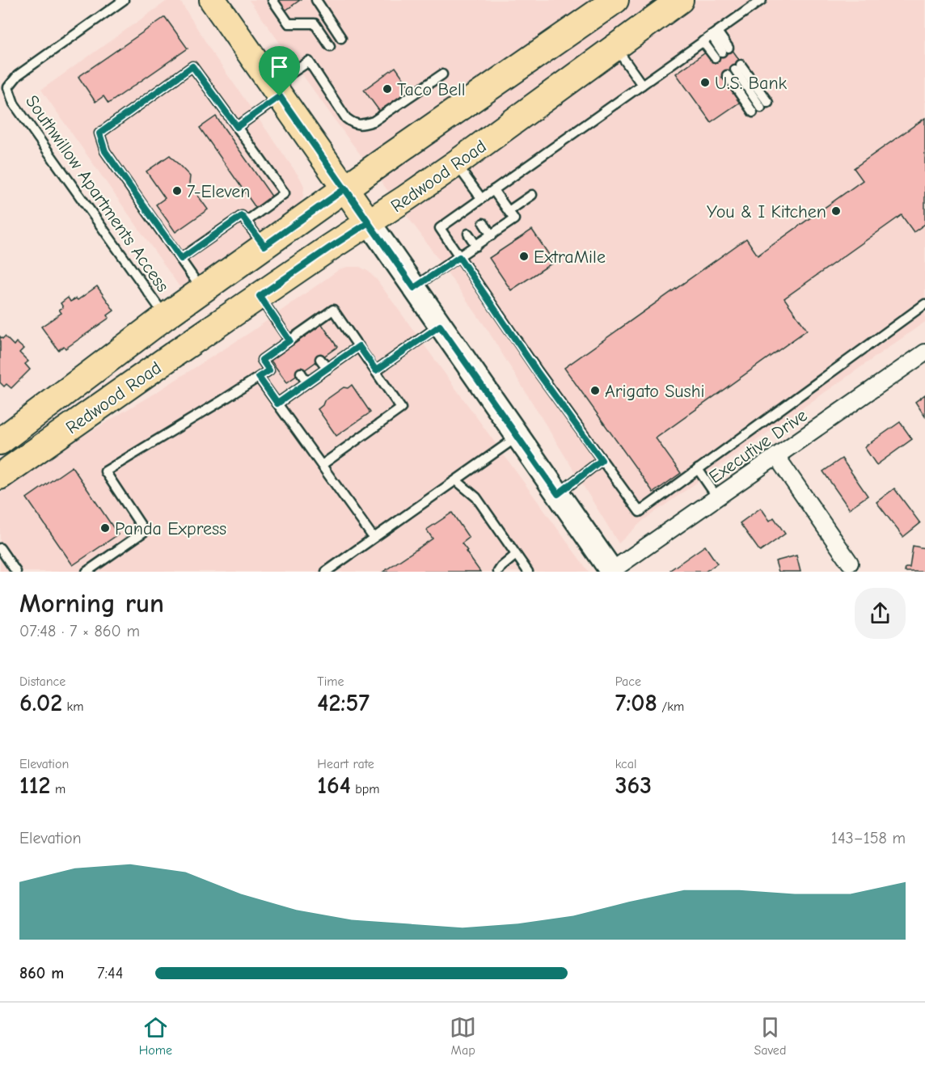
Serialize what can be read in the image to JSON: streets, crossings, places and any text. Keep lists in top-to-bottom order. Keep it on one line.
{"streets":{"main road":["Redwood Road"],"street":["Executive Drive"],"lane":["Southwillow Apartments Access"]},"crossings":[["Redwood Road","Southwillow Apartments Access"]],"places":["U.S. Bank","Taco Bell","7-Eleven","You & I Kitchen","ExtraMile","Arigato Sushi","Panda Express"],"page":{"heading":["Morning run","07:48 · 7 × 860 m"],"stats":[["Distance","6.02 km"],["Time","42:57"],["Pace","7:08 /km"],["Elevation","112 m"],["Heart rate","164 bpm"],["kcal","363"]],"chart":["Elevation","143–158 m"],"list":[{"name":"860 m","note":"7:44"}],"tabs":["Home","Map","Saved"]}}
